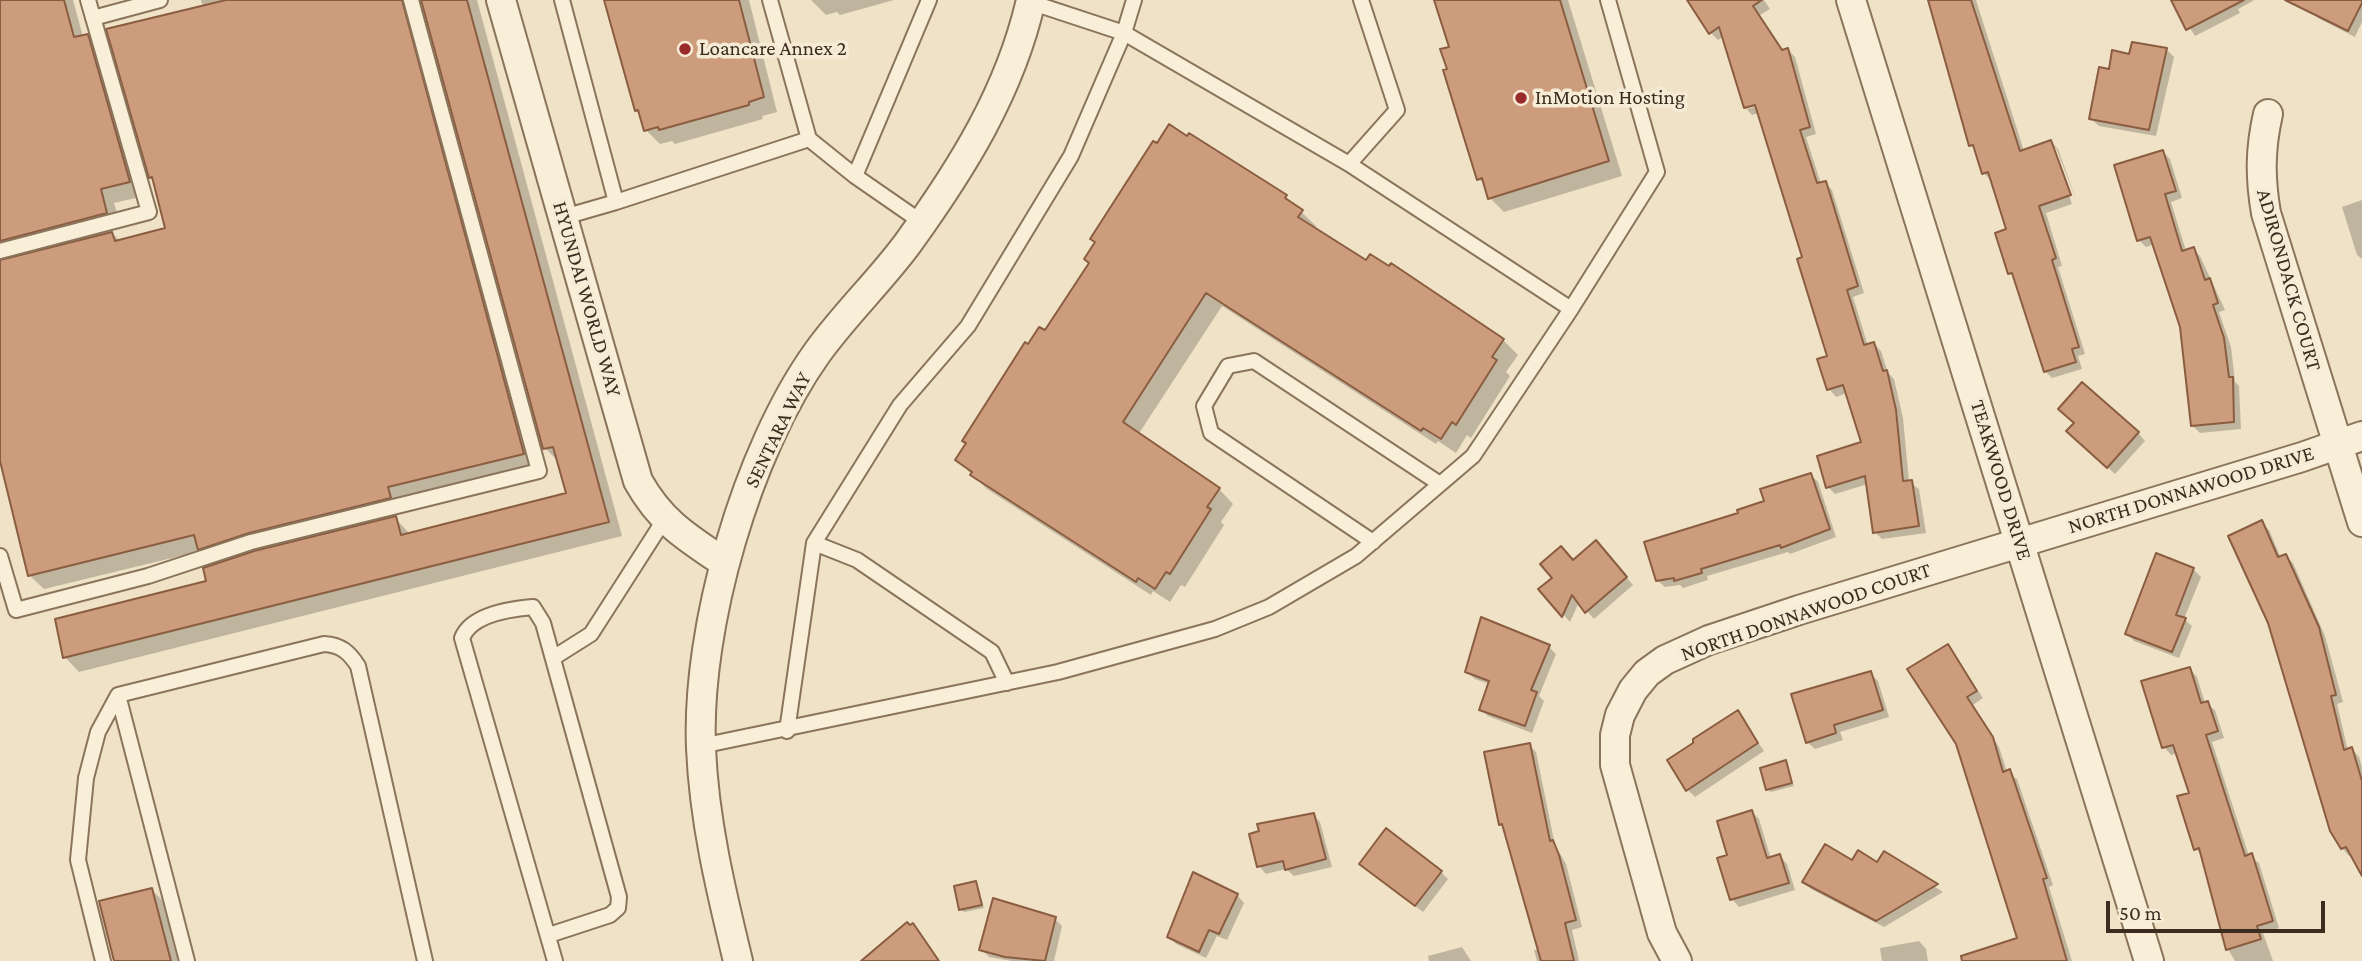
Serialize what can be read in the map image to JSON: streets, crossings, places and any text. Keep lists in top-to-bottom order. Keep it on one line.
{"streets":{"street":["ADIRONDACK COURT","HYUNDAI WORLD WAY","SENTARA WAY","TEAKWOOD DRIVE","NORTH DONNAWOOD DRIVE","NORTH DONNAWOOD COURT"]},"crossings":[["ADIRONDACK COURT","NORTH DONNAWOOD DRIVE"],["HYUNDAI WORLD WAY","SENTARA WAY"],["TEAKWOOD DRIVE","NORTH DONNAWOOD DRIVE"],["TEAKWOOD DRIVE","NORTH DONNAWOOD COURT"],["NORTH DONNAWOOD DRIVE","NORTH DONNAWOOD COURT"]],"places":["Loancare Annex 2","InMotion Hosting"],"scale_bar":"50 m"}
